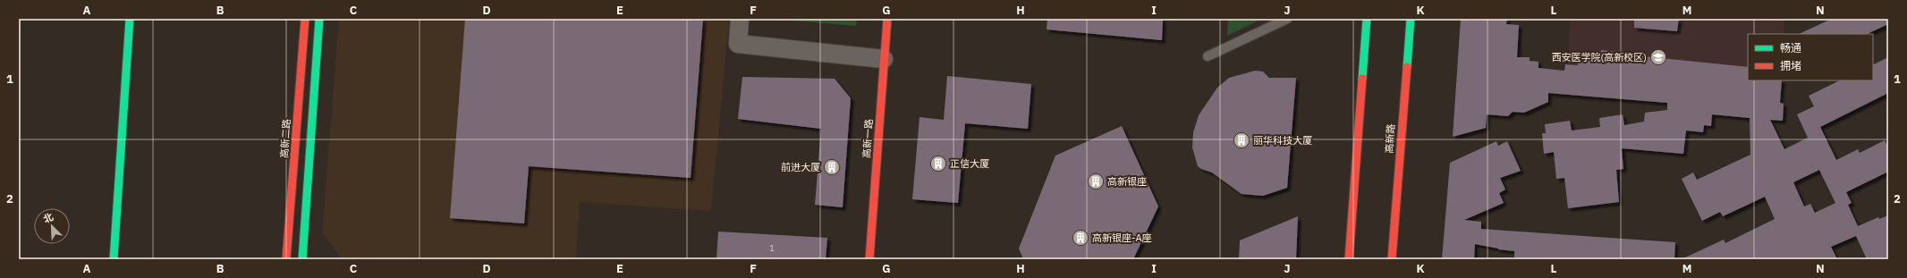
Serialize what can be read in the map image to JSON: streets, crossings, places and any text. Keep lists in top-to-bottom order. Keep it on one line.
{"streets":{"street":["高新二路","高新一路","高新路"]},"places":{"school or university":["西安医学院(高新校区)"],"building":["丽华科技大厦","正信大厦","前进大厦","高新银座","高新银座-A座"]},"house_numbers":["1"],"legend":["畅通","拥堵"],"north":"top left","grid":{"columns":["A","B","C","D","E","F","G","H","I","J","K","L","M","N"],"rows":["1","2"]}}
